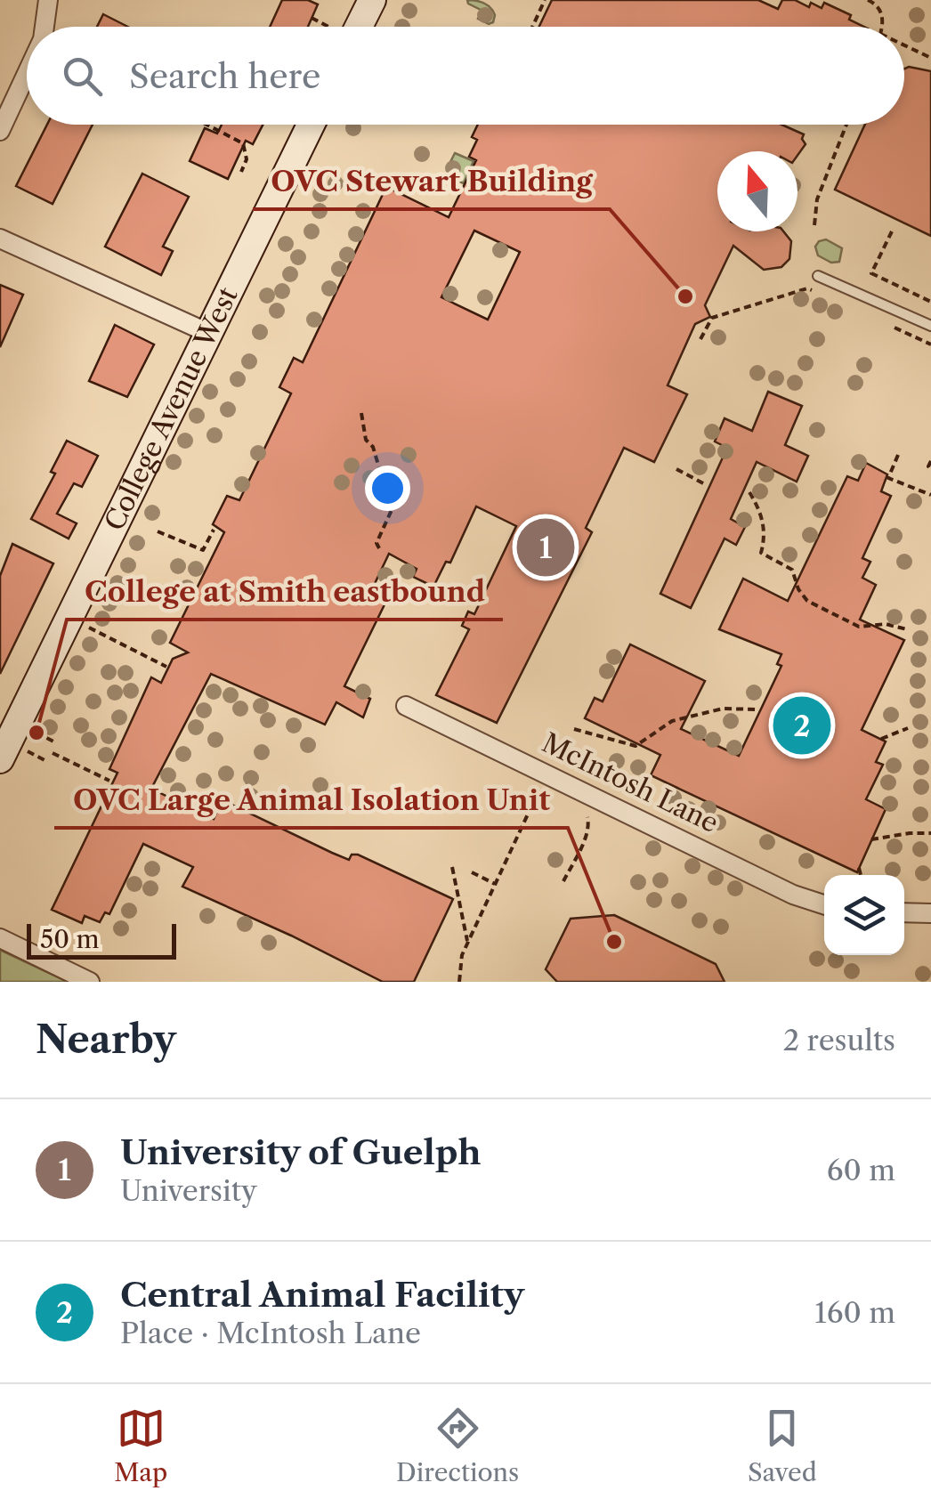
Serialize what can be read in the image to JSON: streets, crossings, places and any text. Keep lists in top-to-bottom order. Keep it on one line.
{"streets":{"main road":["College Avenue West"],"street":["McIntosh Lane"]},"places":["OVC Stewart Building","College at Smith eastbound","OVC Large Animal Isolation Unit"],"scale_bar":"50 m","north":"top","page":{"search":"Search here","pins":["1","2"],"scale":"50 m","heading":["Nearby","2 results"],"list":[{"mark":"1","name":"University of Guelph","note":"University","value":"60 m"},{"mark":"2","name":"Central Animal Facility","note":"Place · McIntosh Lane","value":"160 m"}],"nav":["Map","Directions","Saved"]}}
